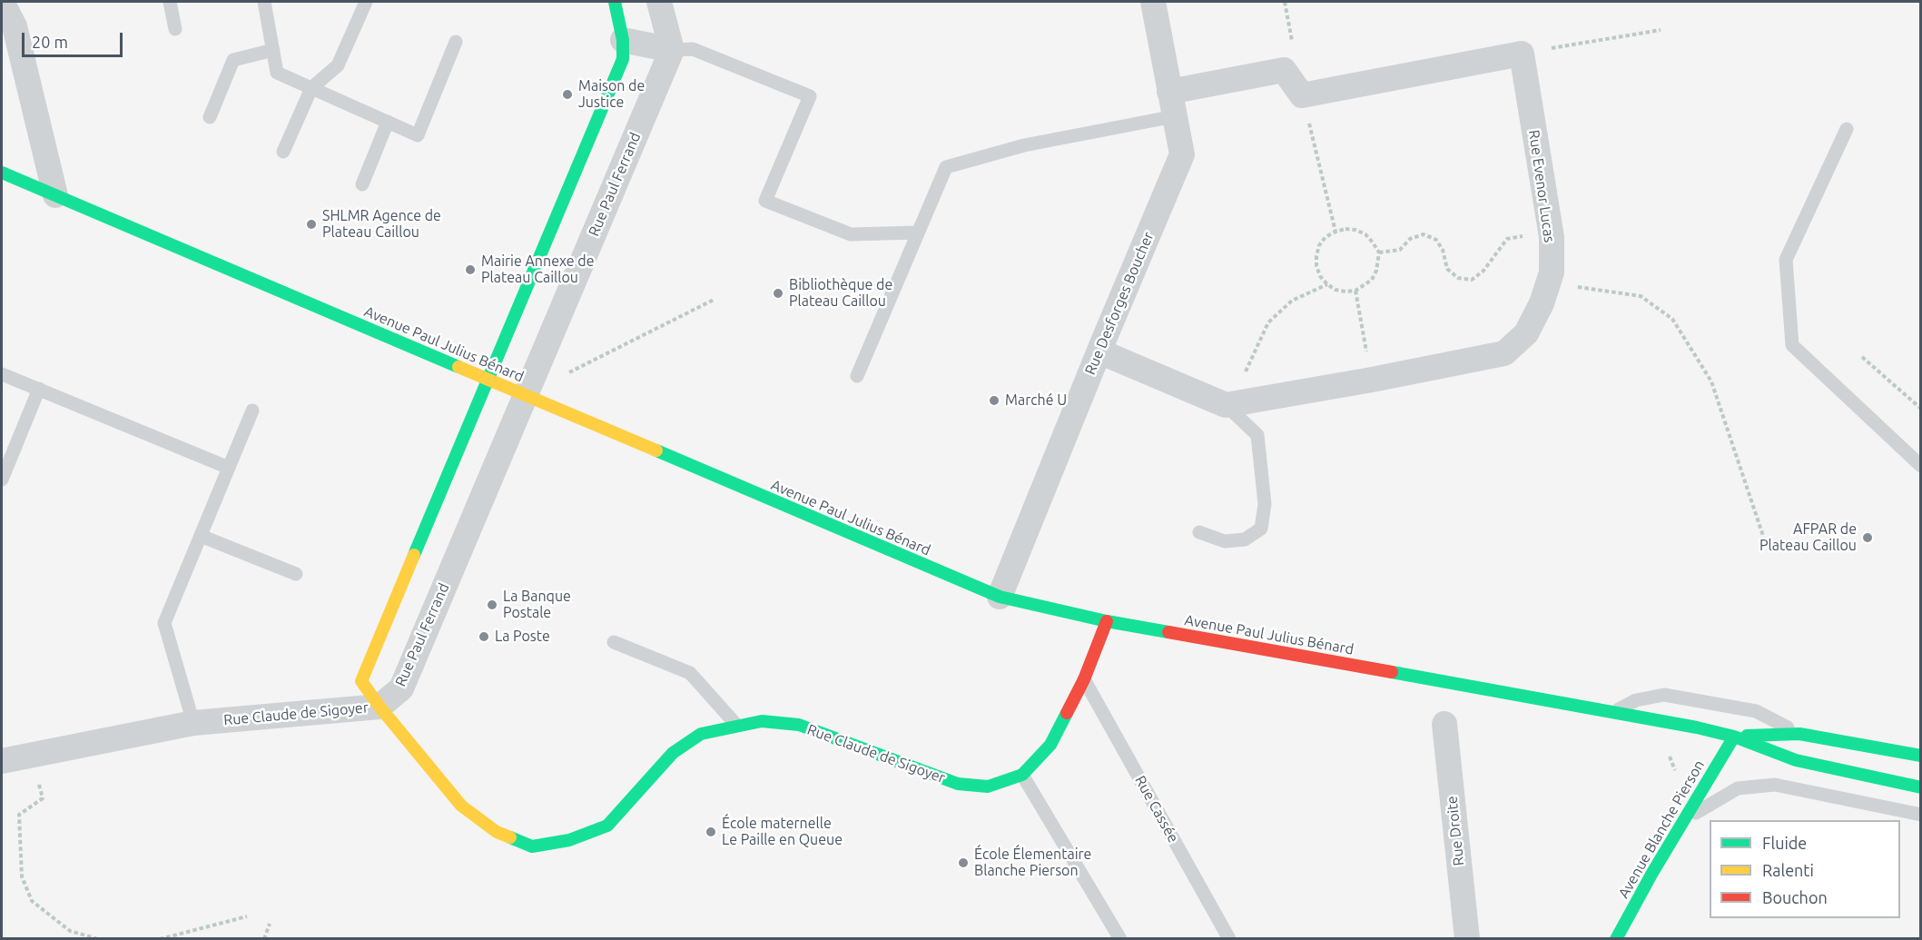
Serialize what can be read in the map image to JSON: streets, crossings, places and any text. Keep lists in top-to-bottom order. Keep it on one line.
{"streets":{"main road":["Avenue Paul Julius Bénard","Rue Claude de Sigoyer","Avenue Blanche Pierson"],"street":["Rue Paul Ferrand","Rue Evenor Lucas","Rue Desforges Boucher","Rue Droite"],"lane":["Rue Cassée"]},"crossings":[["Rue Paul Ferrand","Avenue Paul Julius Bénard"],["Rue Paul Ferrand","Rue Claude de Sigoyer"],["Rue Desforges Boucher","Avenue Paul Julius Bénard"],["Avenue Paul Julius Bénard","Rue Claude de Sigoyer"],["Avenue Paul Julius Bénard","Avenue Blanche Pierson"],["Rue Claude de Sigoyer","Rue Cassée"]],"places":["Maison de Justice","SHLMR Agence de Plateau Caillou","Mairie Annexe de Plateau Caillou","Bibliothèque de Plateau Caillou","Marché U","AFPAR de Plateau Caillou","La Banque Postale","La Poste","École maternelle Le Paille en Queue","École Élementaire Blanche Pierson"],"legend":["Fluide","Ralenti","Bouchon"],"scale_bar":"20 m"}
